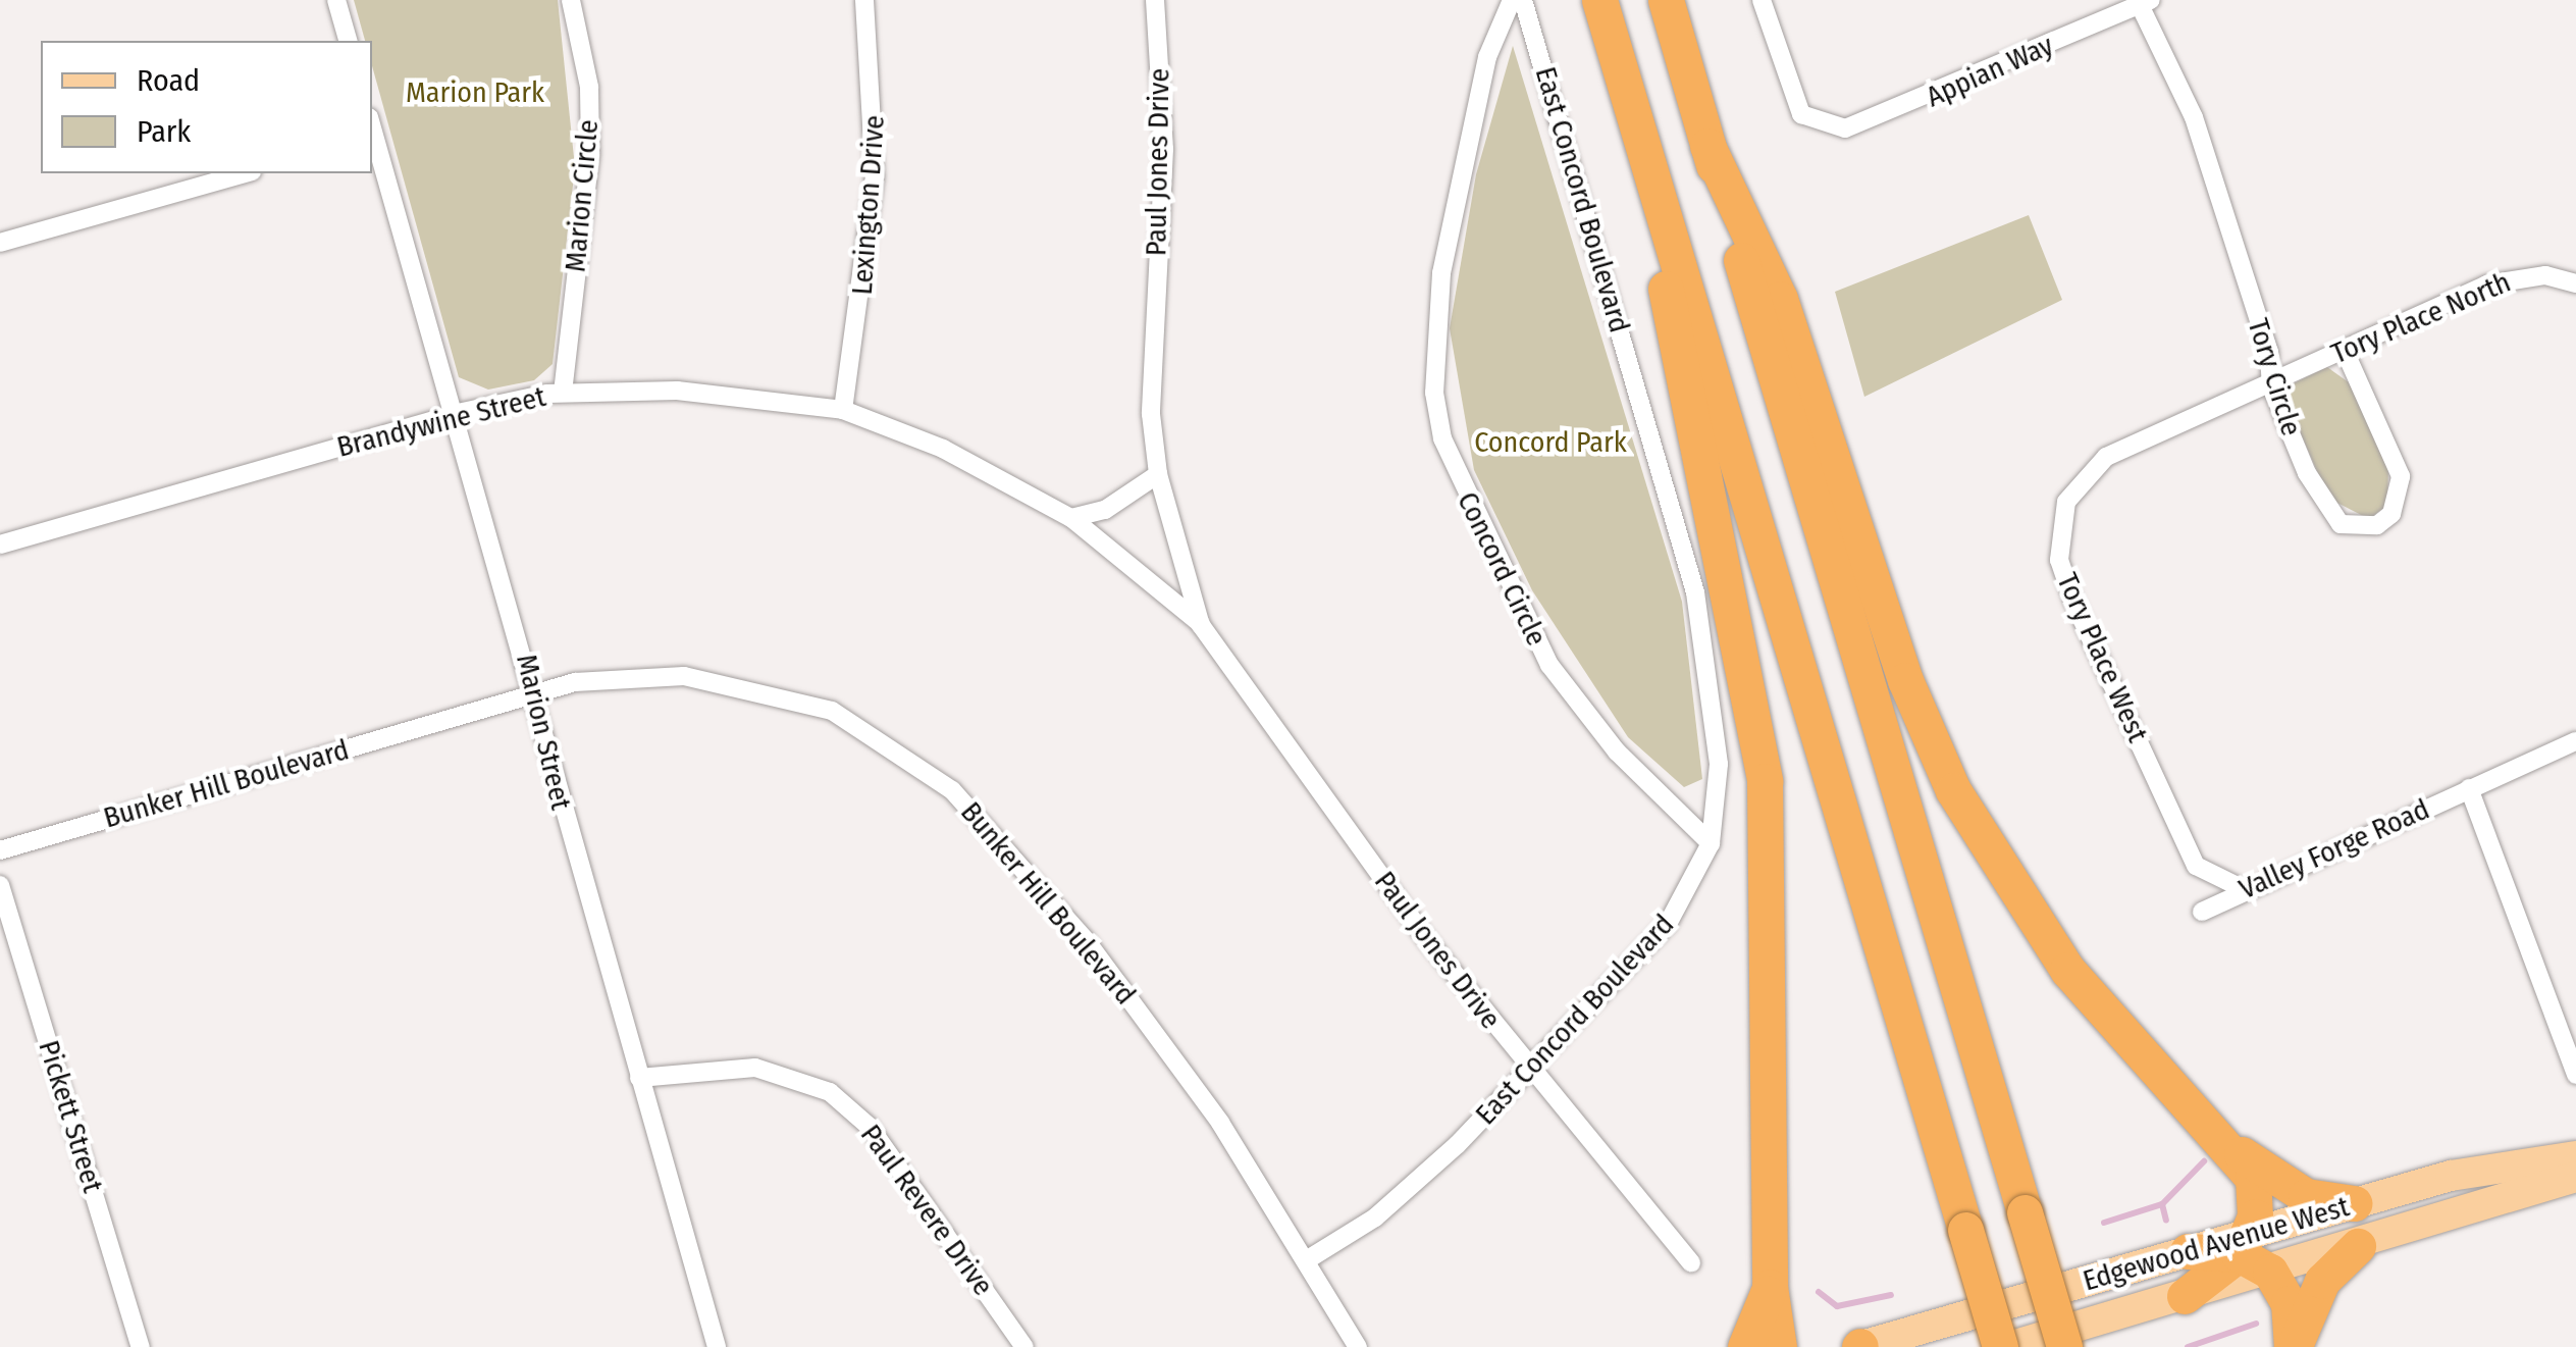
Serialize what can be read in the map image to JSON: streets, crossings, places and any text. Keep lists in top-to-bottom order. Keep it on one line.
{"streets":{"main road":["Edgewood Avenue West"],"street":["Appian Way","Paul Jones Drive","Marion Circle","East Concord Boulevard","Lexington Drive","Tory Place North","Tory Circle","Brandywine Street","Concord Circle","Tory Place West","Marion Street","Bunker Hill Boulevard","Valley Forge Road","Pickett Street","Paul Revere Drive"]},"crossings":[["Appian Way","Tory Circle"],["Paul Jones Drive","East Concord Boulevard"],["Paul Jones Drive","Brandywine Street"],["Marion Circle","Brandywine Street"],["East Concord Boulevard","Concord Circle"],["East Concord Boulevard","Bunker Hill Boulevard"],["Lexington Drive","Brandywine Street"],["Tory Place North","Tory Circle"],["Tory Place North","Tory Place West"],["Tory Circle","Tory Place West"],["Brandywine Street","Marion Street"],["Tory Place West","Valley Forge Road"],["Marion Street","Bunker Hill Boulevard"],["Marion Street","Paul Revere Drive"]],"parks":["Marion Park","Concord Park"],"legend":["Road","Park"]}
